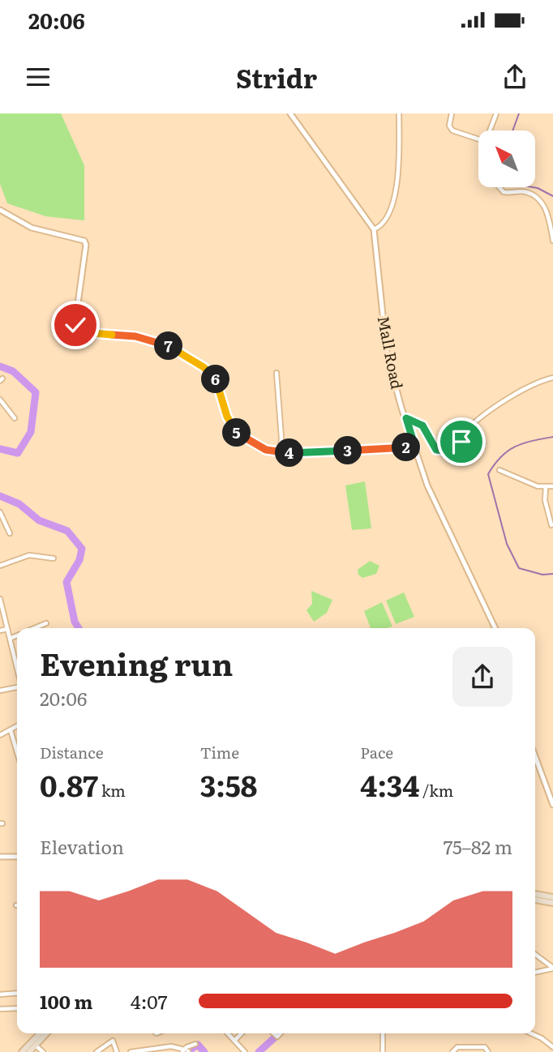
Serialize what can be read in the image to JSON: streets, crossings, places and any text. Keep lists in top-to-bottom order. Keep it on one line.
{"streets":{"street":["Mall Road"]},"north":"top left","page":{"status":"20:06","header":"Stridr","pins":["7","6","5","2","3","4"],"heading":["Evening run","20:06"],"stats":[["Distance","0.87 km"],["Time","3:58"],["Pace","4:34 /km"]],"chart":["Elevation","75–82 m"],"list":[{"name":"100 m","note":"4:07"}]}}
